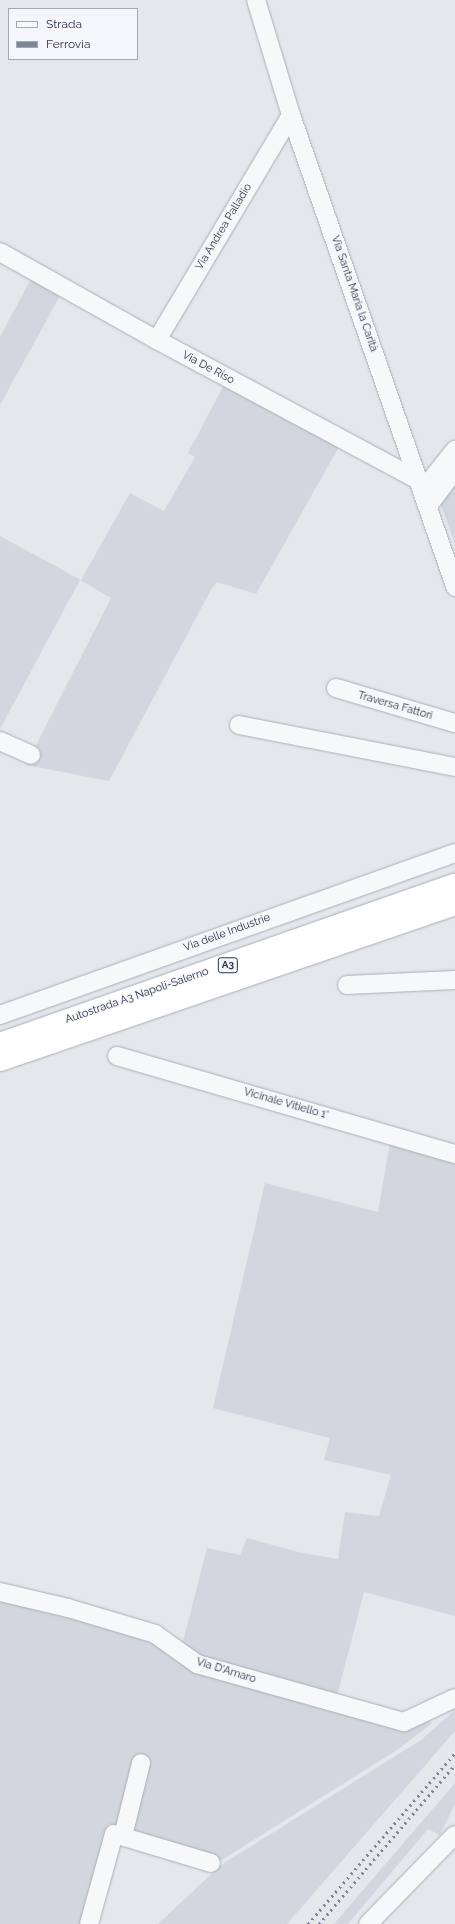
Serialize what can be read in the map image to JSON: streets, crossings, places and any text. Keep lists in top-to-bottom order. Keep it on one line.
{"streets":{"highway":["A3","Autostrada A3 Napoli-Salerno"],"street":["Via Andrea Palladio","Via Santa Maria la Carità","Via De Riso","Traversa Fattori","Via delle Industrie","Vicinale Vitiello 1°","Via D'Amaro"]},"crossings":[["Via Andrea Palladio","Via Santa Maria la Carità"],["Via Andrea Palladio","Via De Riso"],["Via Santa Maria la Carità","Via De Riso"]],"legend":["Strada","Ferrovia"]}
